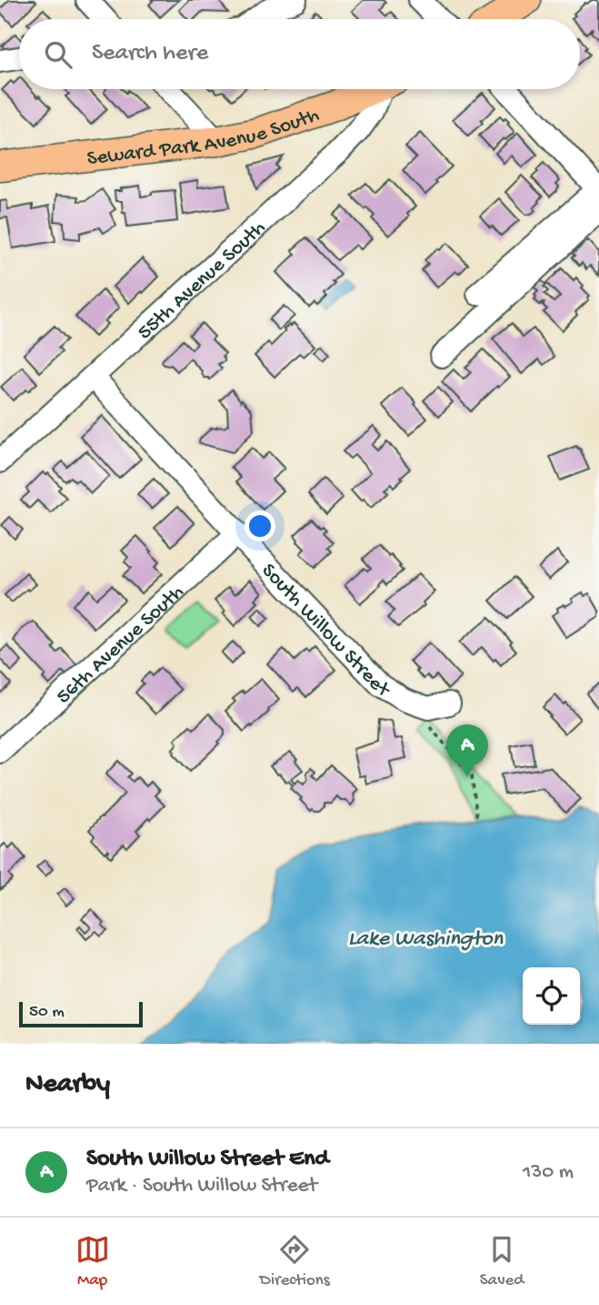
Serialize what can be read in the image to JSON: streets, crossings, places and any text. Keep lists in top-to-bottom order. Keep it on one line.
{"streets":{"main road":["Seward Park Avenue South"],"street":["55th Avenue South","South Willow Street","56th Avenue South"]},"crossings":[["55th Avenue South","South Willow Street"],["South Willow Street","56th Avenue South"]],"water":["Lake Washington"],"scale_bar":"50 m","page":{"search":"Search here","pins":"A","scale":"50 m","heading":"Nearby","list":[{"mark":"A","name":"South Willow Street End","note":"Park · South Willow Street","value":"130 m"}],"nav":["Map","Directions","Saved"]}}
